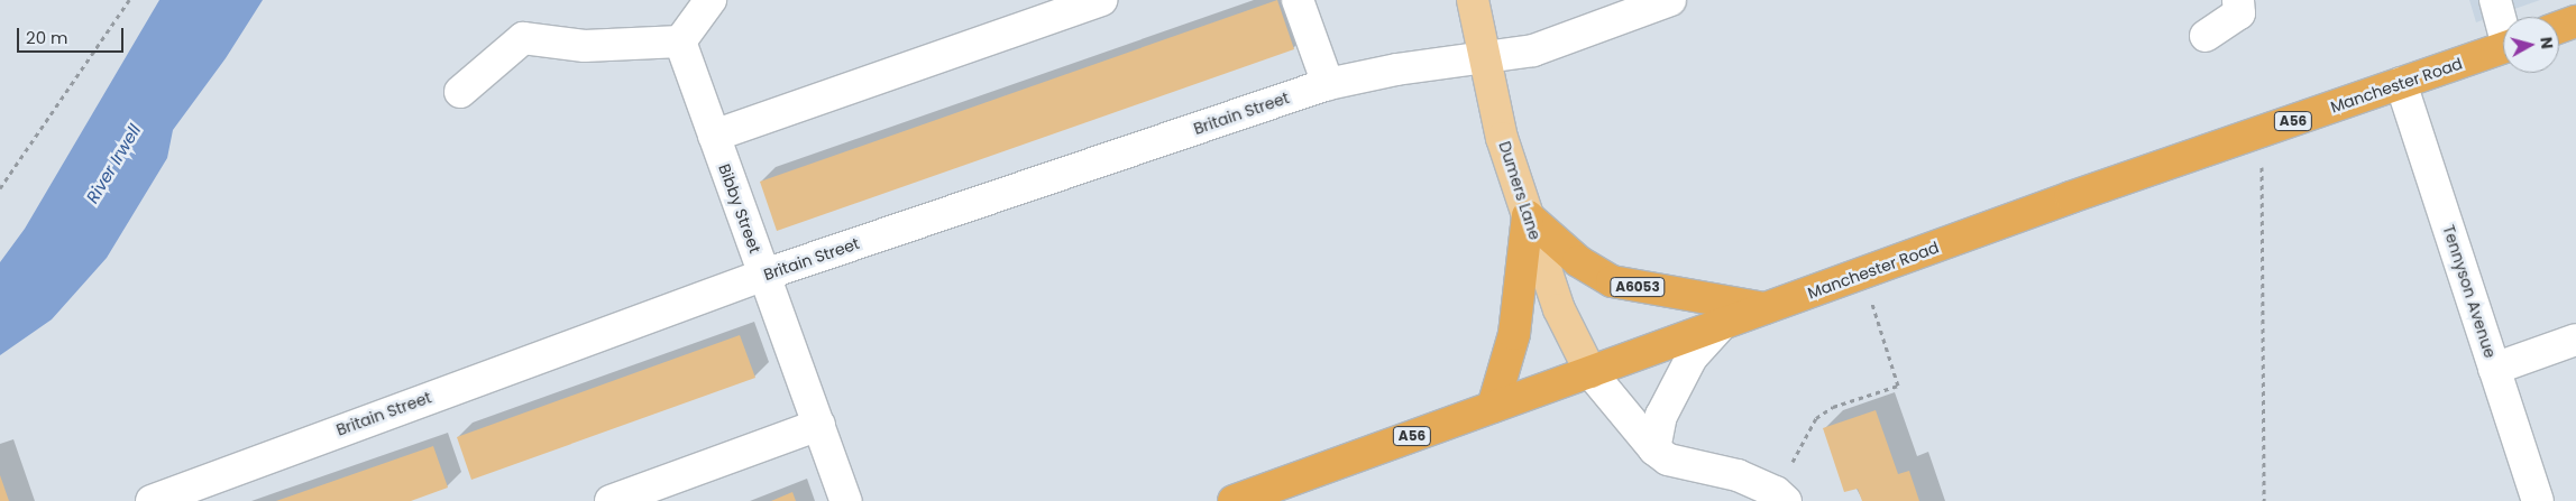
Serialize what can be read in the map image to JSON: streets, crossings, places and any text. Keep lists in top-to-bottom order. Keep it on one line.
{"streets":{"highway":["Manchester Road","A56","A6053"],"main road":["Dumers Lane"],"street":["Britain Street","Bibby Street","Tennyson Avenue"]},"crossings":[["Manchester Road","Dumers Lane"],["Manchester Road","A6053"],["Manchester Road","Tennyson Avenue"],["Britain Street","Dumers Lane"],["Britain Street","Bibby Street"],["Dumers Lane","A6053"]],"water":["River Irwell"],"scale_bar":"20 m","north":"right"}
